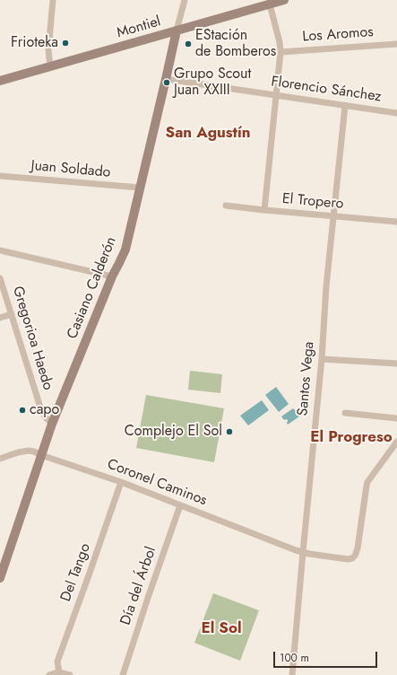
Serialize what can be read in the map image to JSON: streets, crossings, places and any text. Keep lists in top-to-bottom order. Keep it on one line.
{"streets":{"street":["Montiel","Los Aromos","Florencio Sánchez","Juan Soldado","El Tropero","Casiano Calderón","Gregorioa Haedo","Santos Vega","Coronel Caminos","Del Tango","Día del Árbol"]},"crossings":[["Montiel","Casiano Calderón"],["Florencio Sánchez","Casiano Calderón"],["Florencio Sánchez","Santos Vega"],["Juan Soldado","Casiano Calderón"],["El Tropero","Santos Vega"],["Casiano Calderón","Gregorioa Haedo"],["Casiano Calderón","Coronel Caminos"],["Santos Vega","Coronel Caminos"],["Coronel Caminos","Del Tango"],["Coronel Caminos","Día del Árbol"]],"districts":["San Agustín","El Progreso","El Sol"],"places":["Frioteka","EStación de Bomberos","Grupo Scout Juan XXIII","capo","Complejo El Sol"],"scale_bar":"100 m"}
